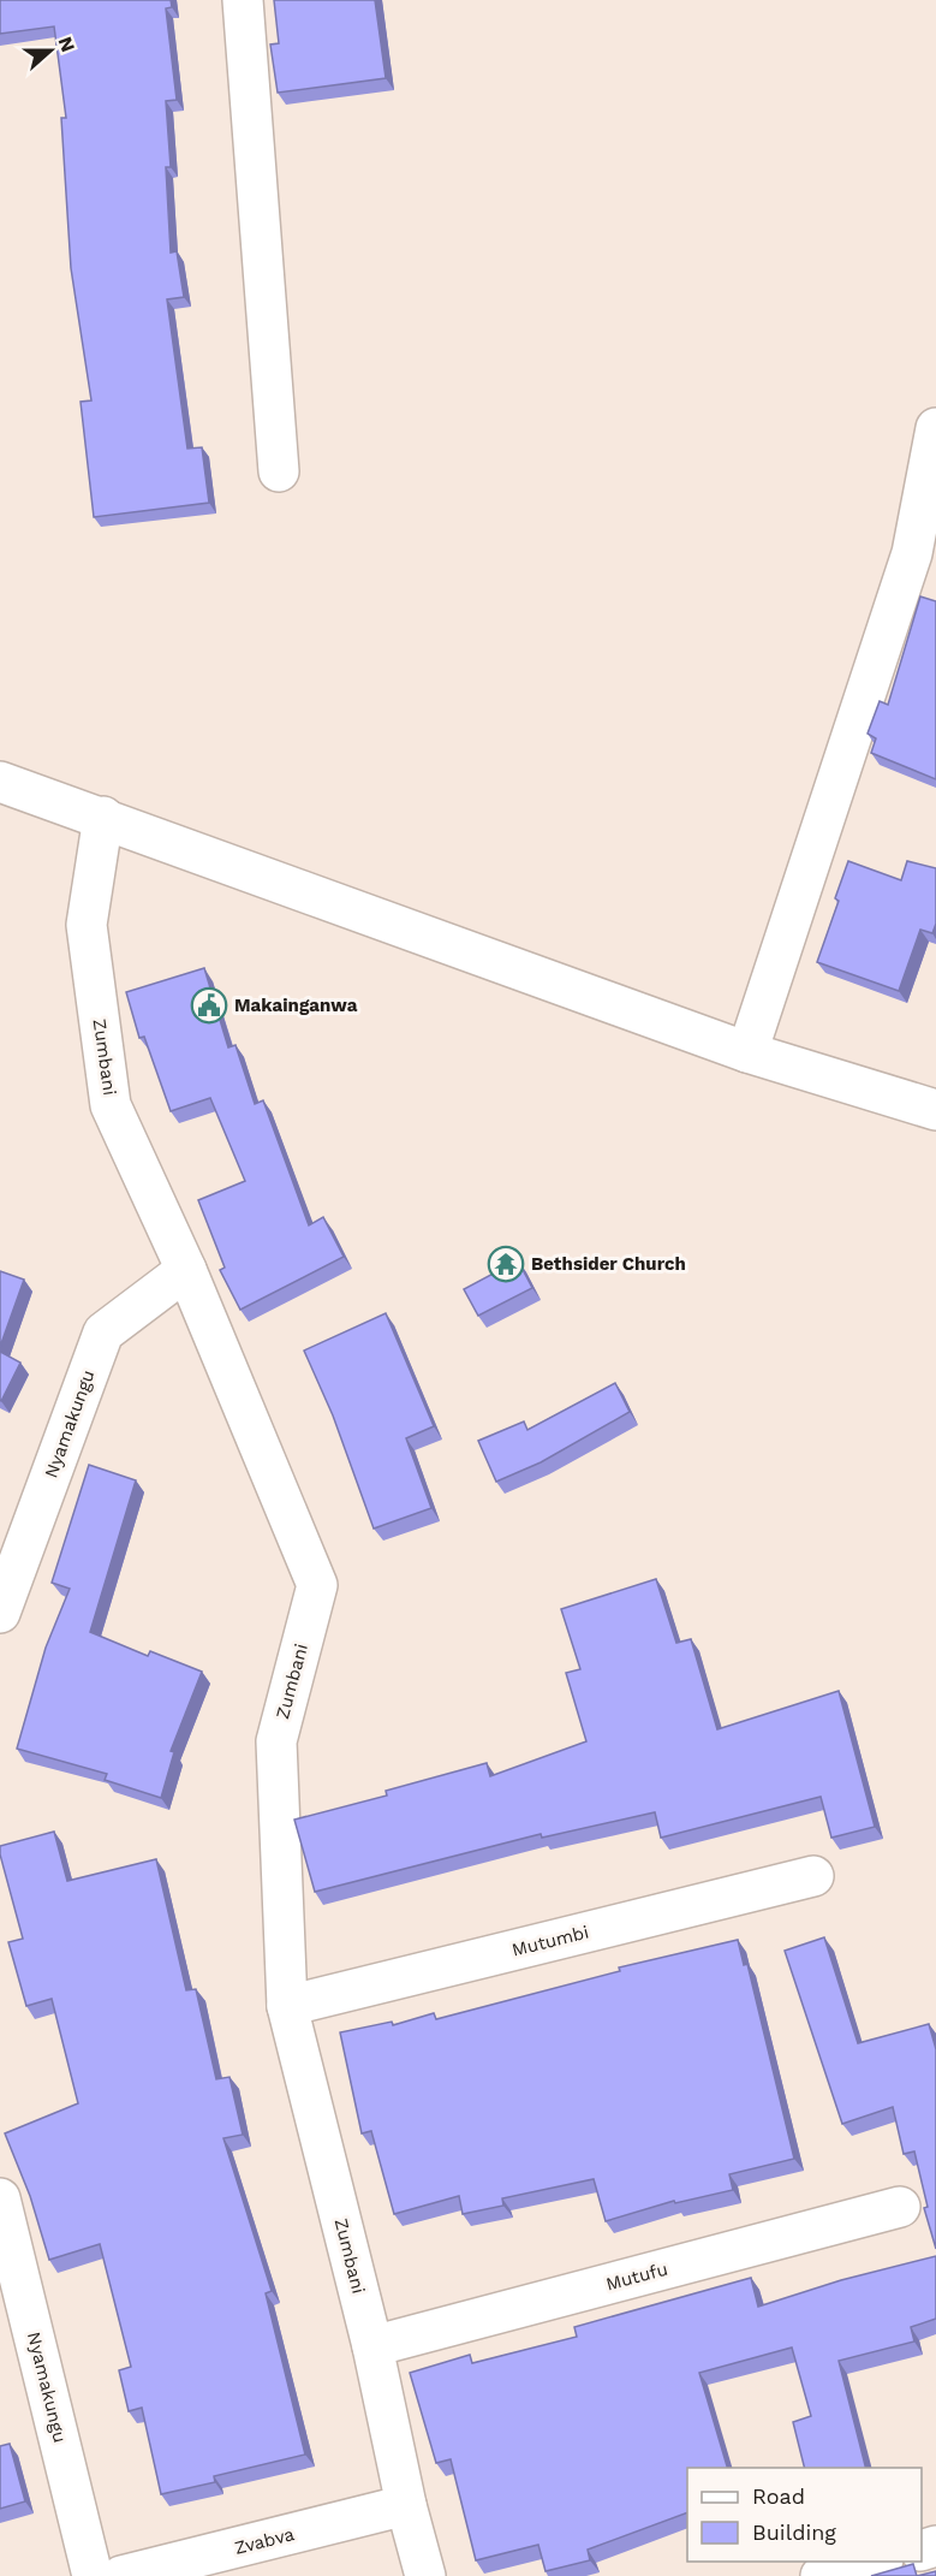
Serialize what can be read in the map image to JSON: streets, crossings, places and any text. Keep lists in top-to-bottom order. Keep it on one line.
{"streets":{"street":["Zumbani","Nyamakungu","Mutumbi","Mutufu","Zvabva"]},"crossings":[["Zumbani","Nyamakungu"],["Zumbani","Mutumbi"],["Zumbani","Mutufu"],["Zumbani","Zvabva"]],"places":{"public building":["Makainganwa"],"temple":["Bethsider Church"]},"legend":["Road","Building"],"north":"right"}
